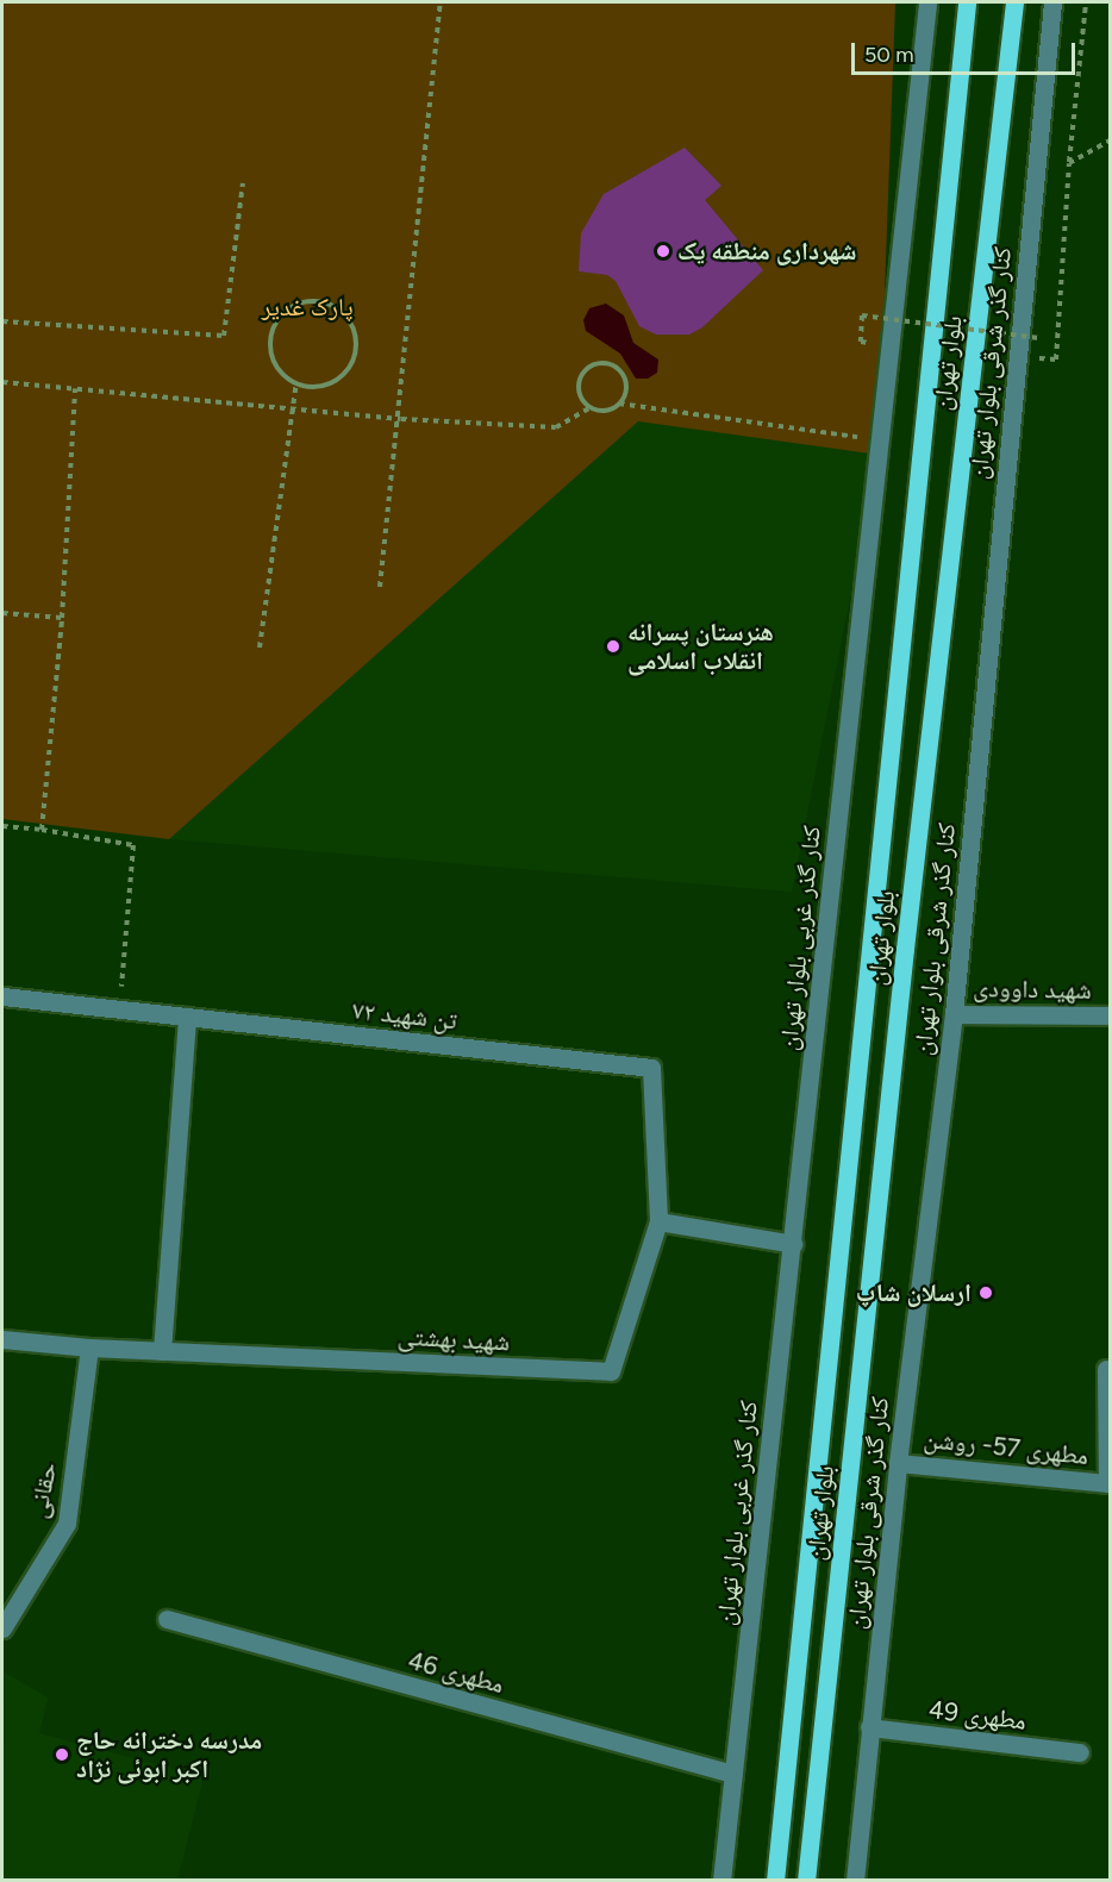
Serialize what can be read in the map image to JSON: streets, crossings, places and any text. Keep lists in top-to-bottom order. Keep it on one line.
{"streets":{"main road":["بلوار تهران"],"street":["کنار گذر شرقی بلوار تهران","کنار گذر غربی بلوار تهران","شهید داوودی","۷۲ تن شهید","شهید بهشتی","مطهری 57- روشن","حقانی","مطهری 46","مطهری 49"]},"crossings":[["کنار گذر شرقی بلوار تهران","شهید داوودی"],["کنار گذر شرقی بلوار تهران","مطهری 57- روشن"],["کنار گذر شرقی بلوار تهران","مطهری 49"],["کنار گذر غربی بلوار تهران","مطهری 46"],["۷۲ تن شهید","شهید بهشتی"],["شهید بهشتی","حقانی"]],"parks":["پارک غدیر"],"places":["شهرداری منطقه یک","هنرستان پسرانه انقلاب اسلامی","ارسلان شاپ","مدرسه دخترانه حاج اکبر ابوئی نژاد"],"scale_bar":"50 m"}
